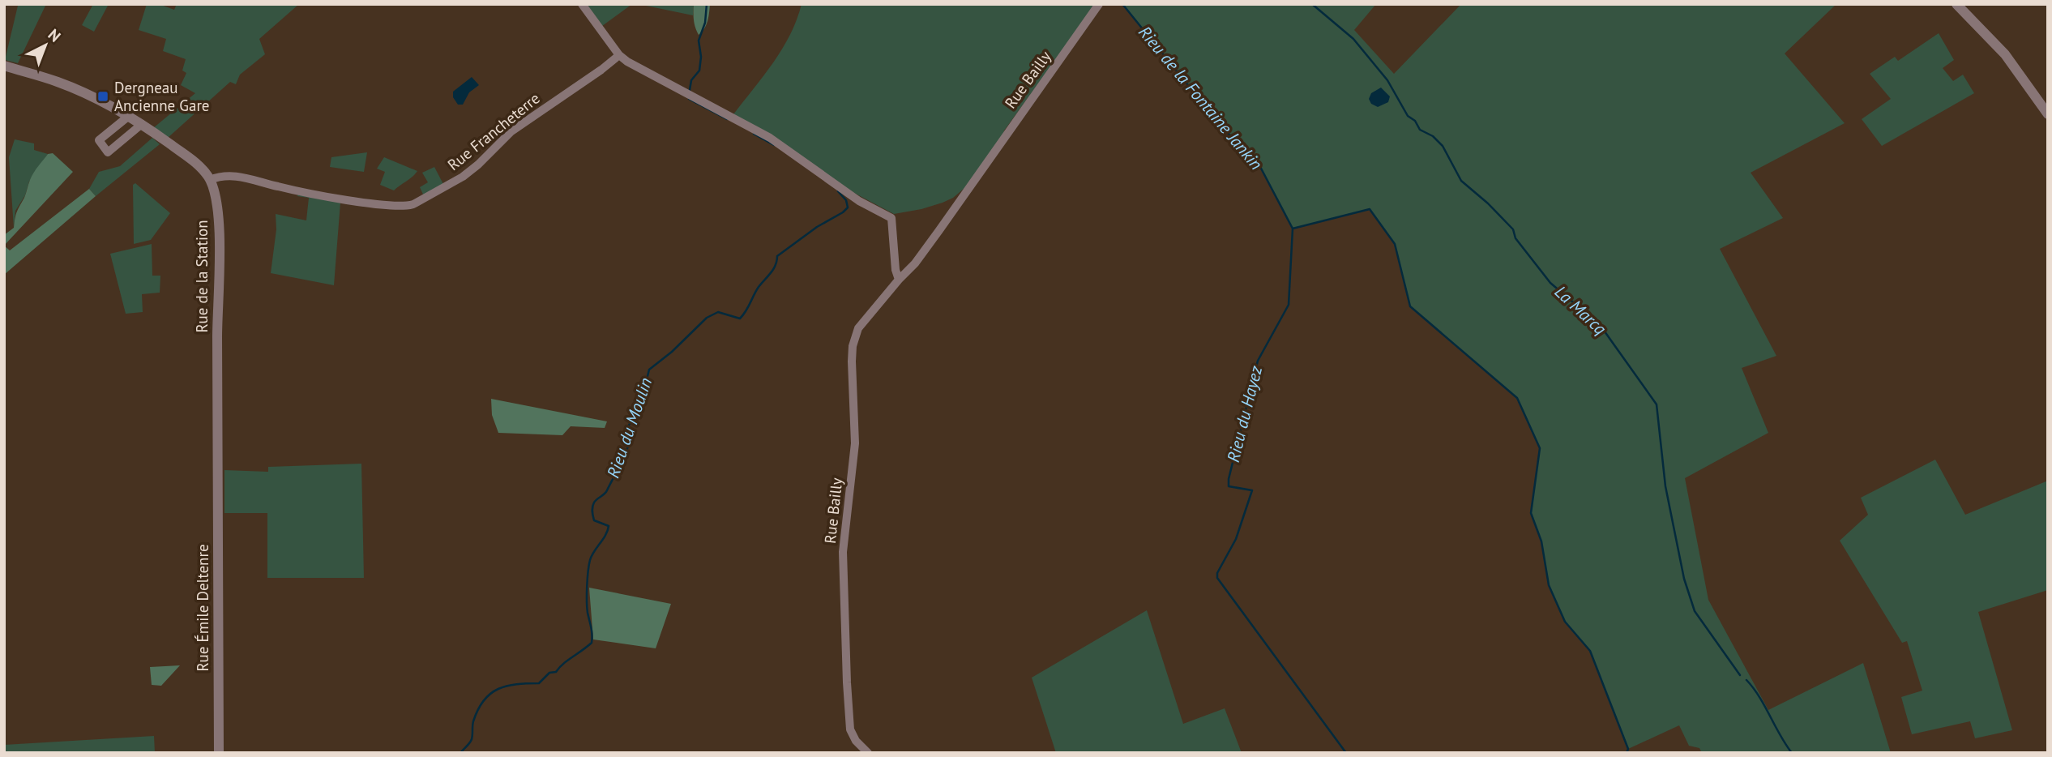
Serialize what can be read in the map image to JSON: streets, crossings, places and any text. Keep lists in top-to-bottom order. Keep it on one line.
{"streets":{"street":["Rue Bailly","Rue Francheterre","Rue de la Station","Rue Émile Deltenre"]},"crossings":[["Rue Francheterre","Rue de la Station"],["Rue de la Station","Rue Émile Deltenre"]],"water":["Rieu de la Fontaine Jankin","La Marcq","Rieu du Hayez","Rieu du Moulin"],"places":{"transit":["Dergneau Ancienne Gare"]},"north":"top right"}
